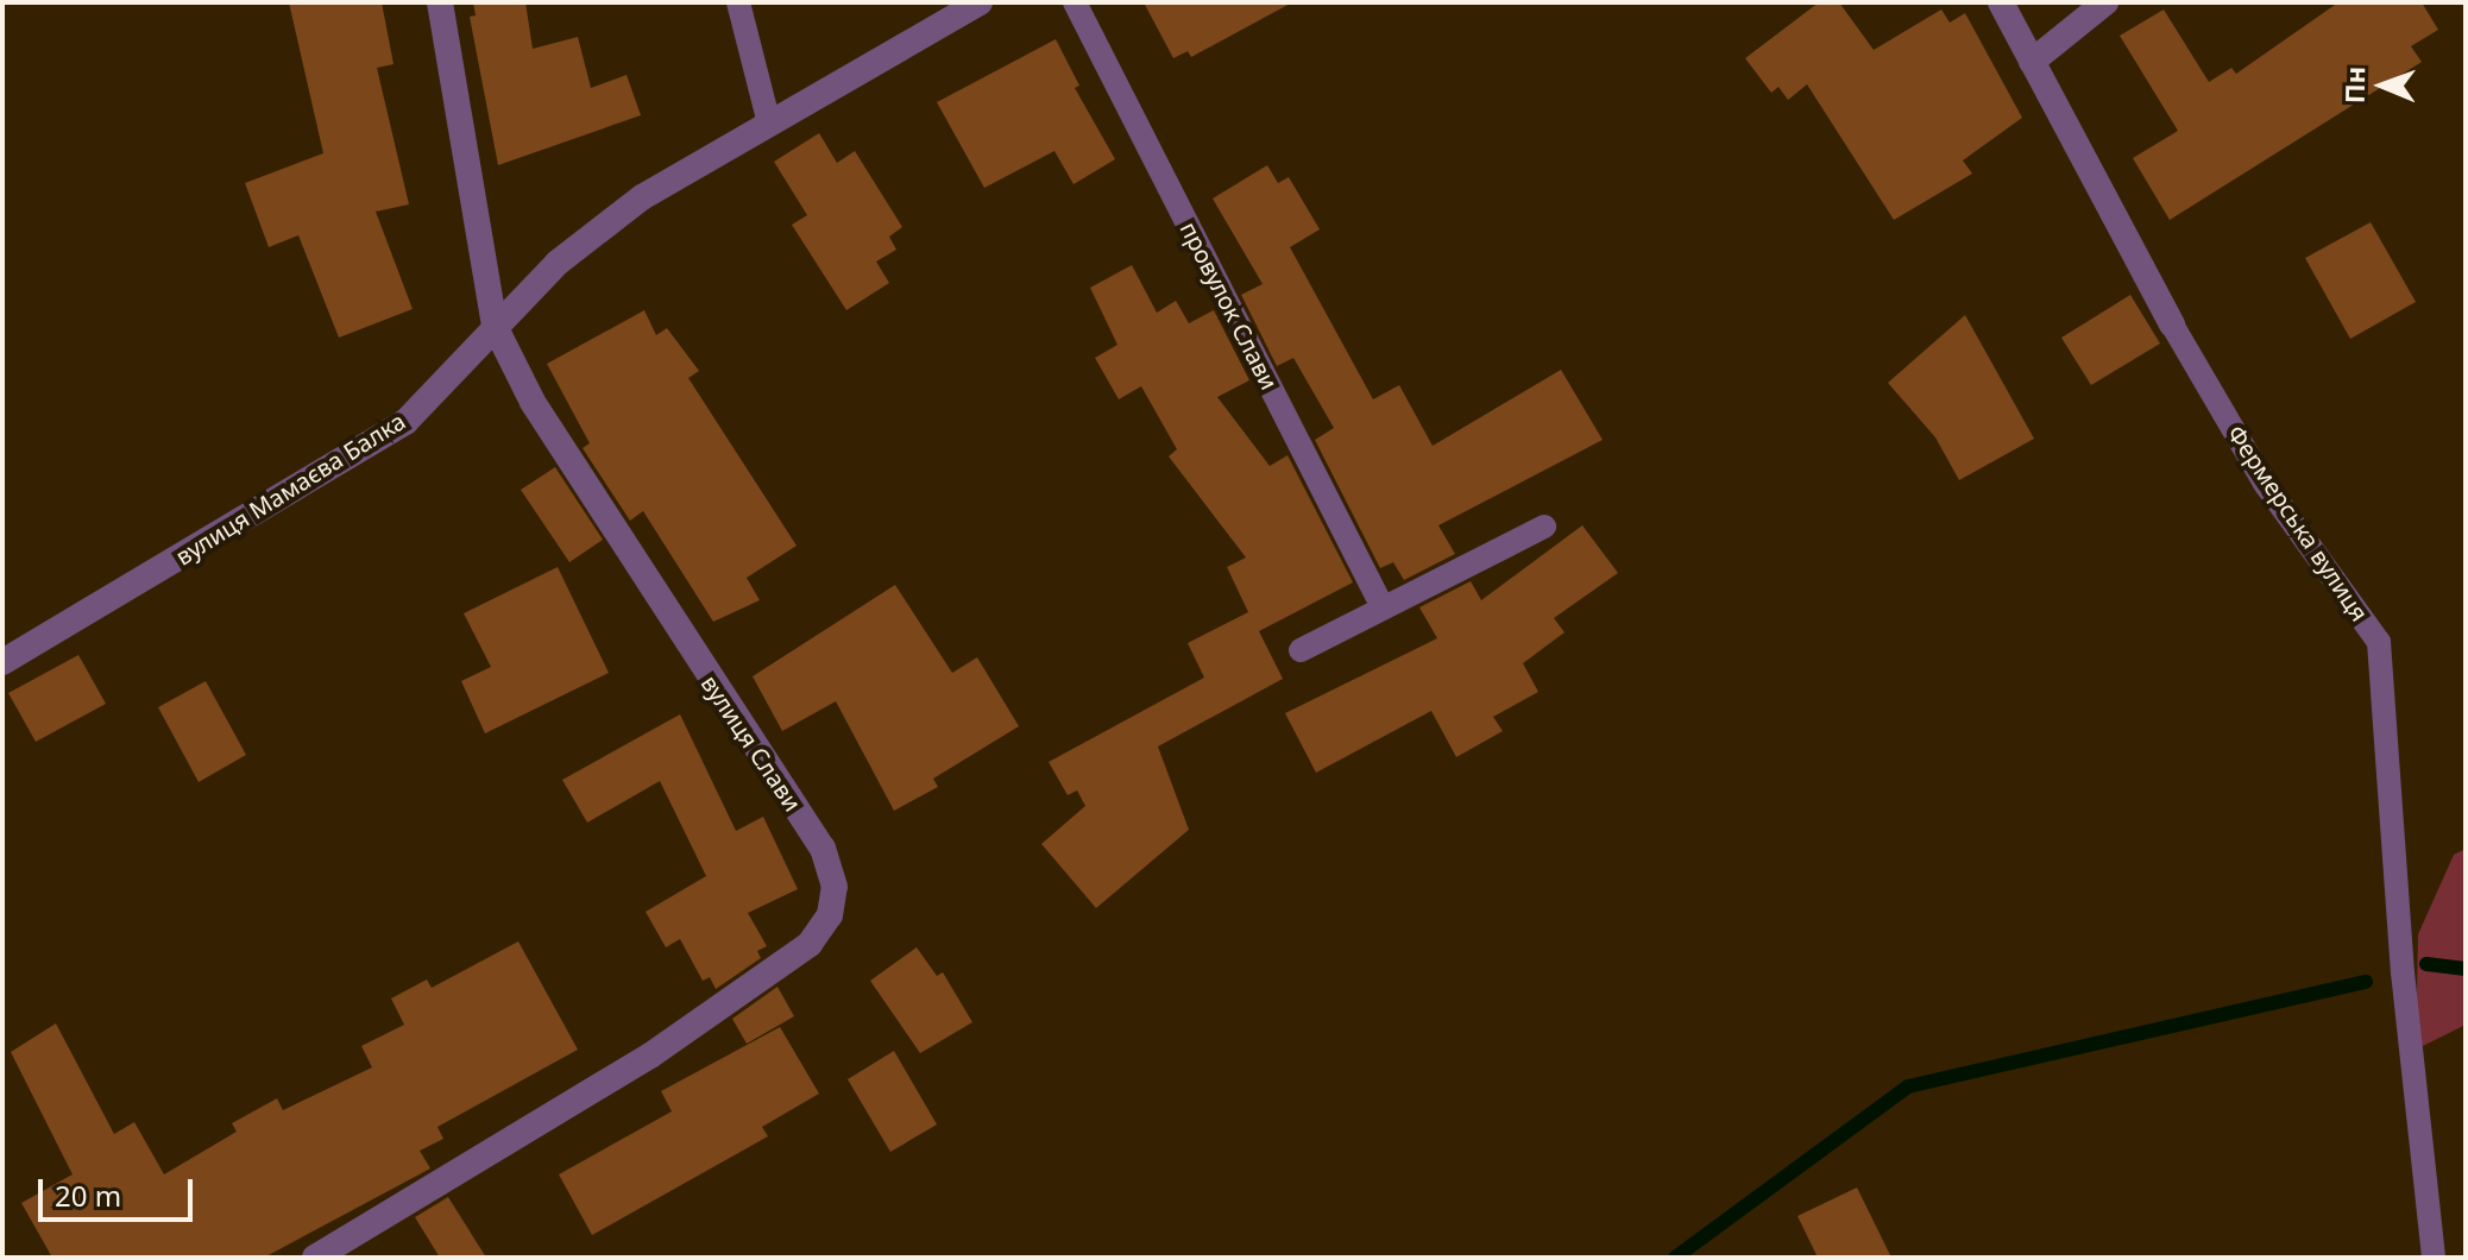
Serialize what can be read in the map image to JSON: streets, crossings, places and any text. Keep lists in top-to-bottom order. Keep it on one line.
{"streets":{"street":["вулиця Мамаєва Балка","Фермерська вулиця","вулиця Слави"],"lane":["провулок Слави"]},"crossings":[["вулиця Мамаєва Балка","вулиця Слави"]],"scale_bar":"20 m","north":"left"}
